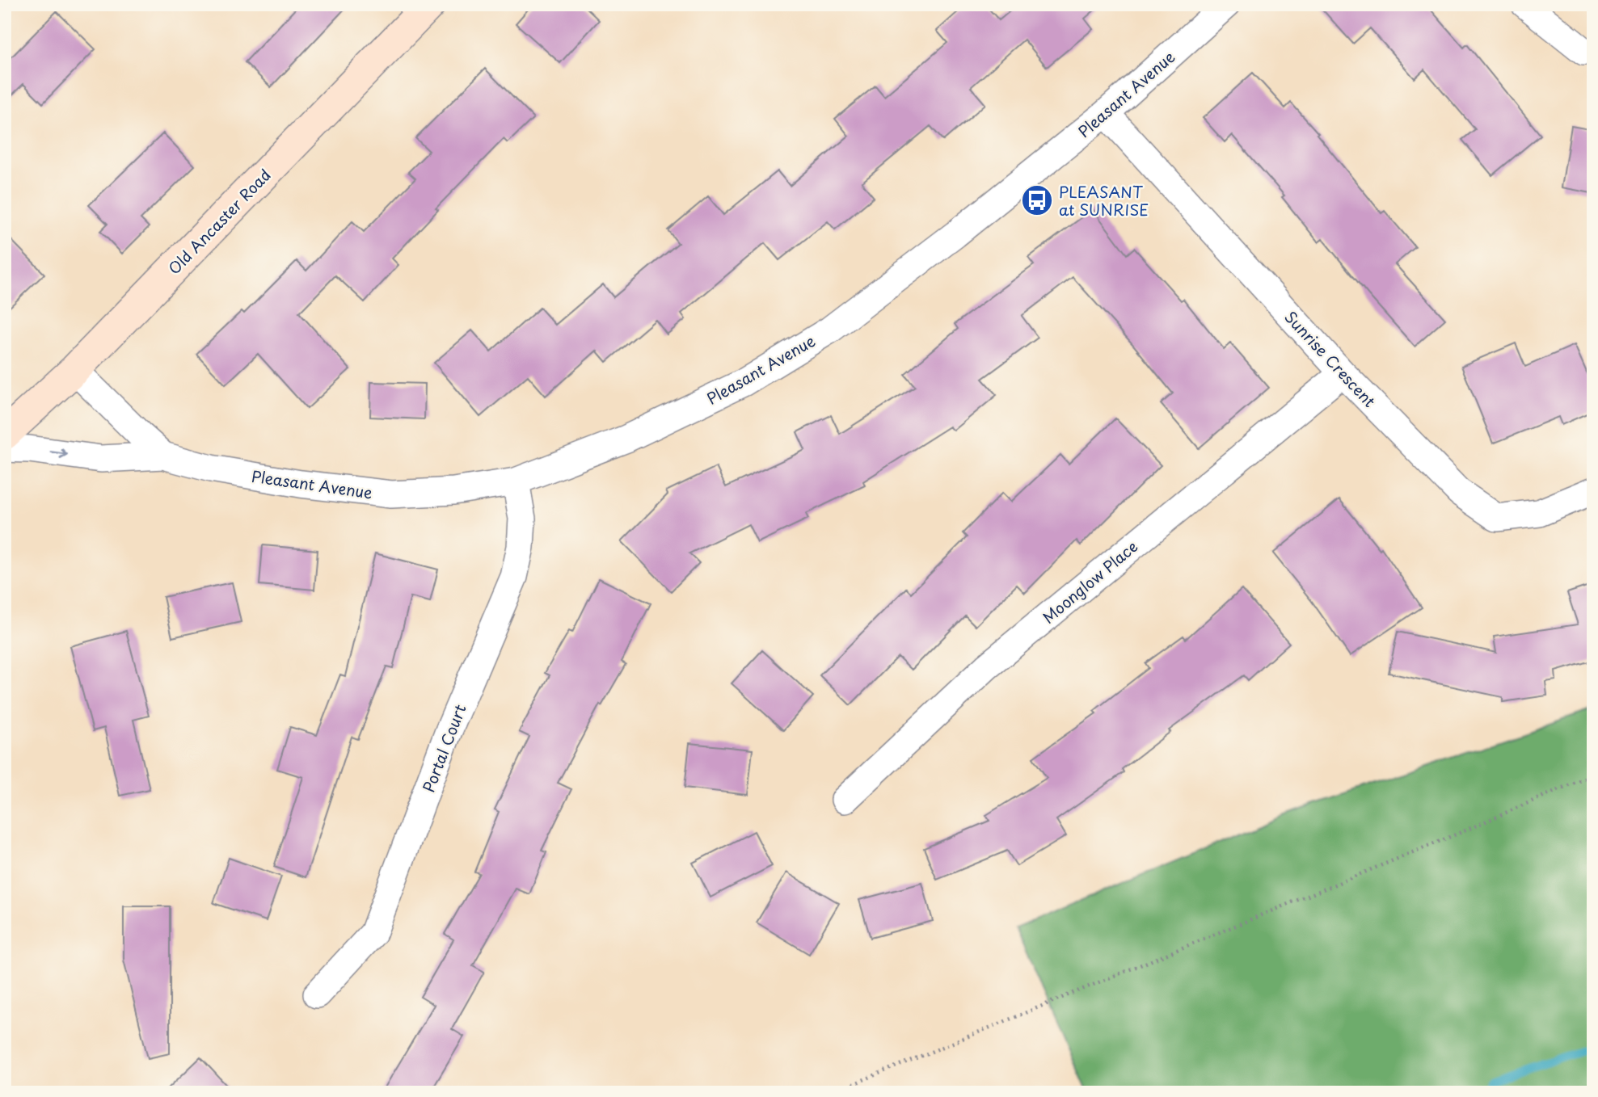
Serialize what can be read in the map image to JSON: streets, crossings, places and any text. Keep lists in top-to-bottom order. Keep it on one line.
{"streets":{"street":["Pleasant Avenue","Old Ancaster Road","Sunrise Crescent","Moonglow Place","Portal Court"]},"crossings":[["Pleasant Avenue","Old Ancaster Road"],["Pleasant Avenue","Sunrise Crescent"],["Pleasant Avenue","Portal Court"],["Sunrise Crescent","Moonglow Place"]],"places":{"bus stop":["PLEASANT at SUNRISE"]}}
